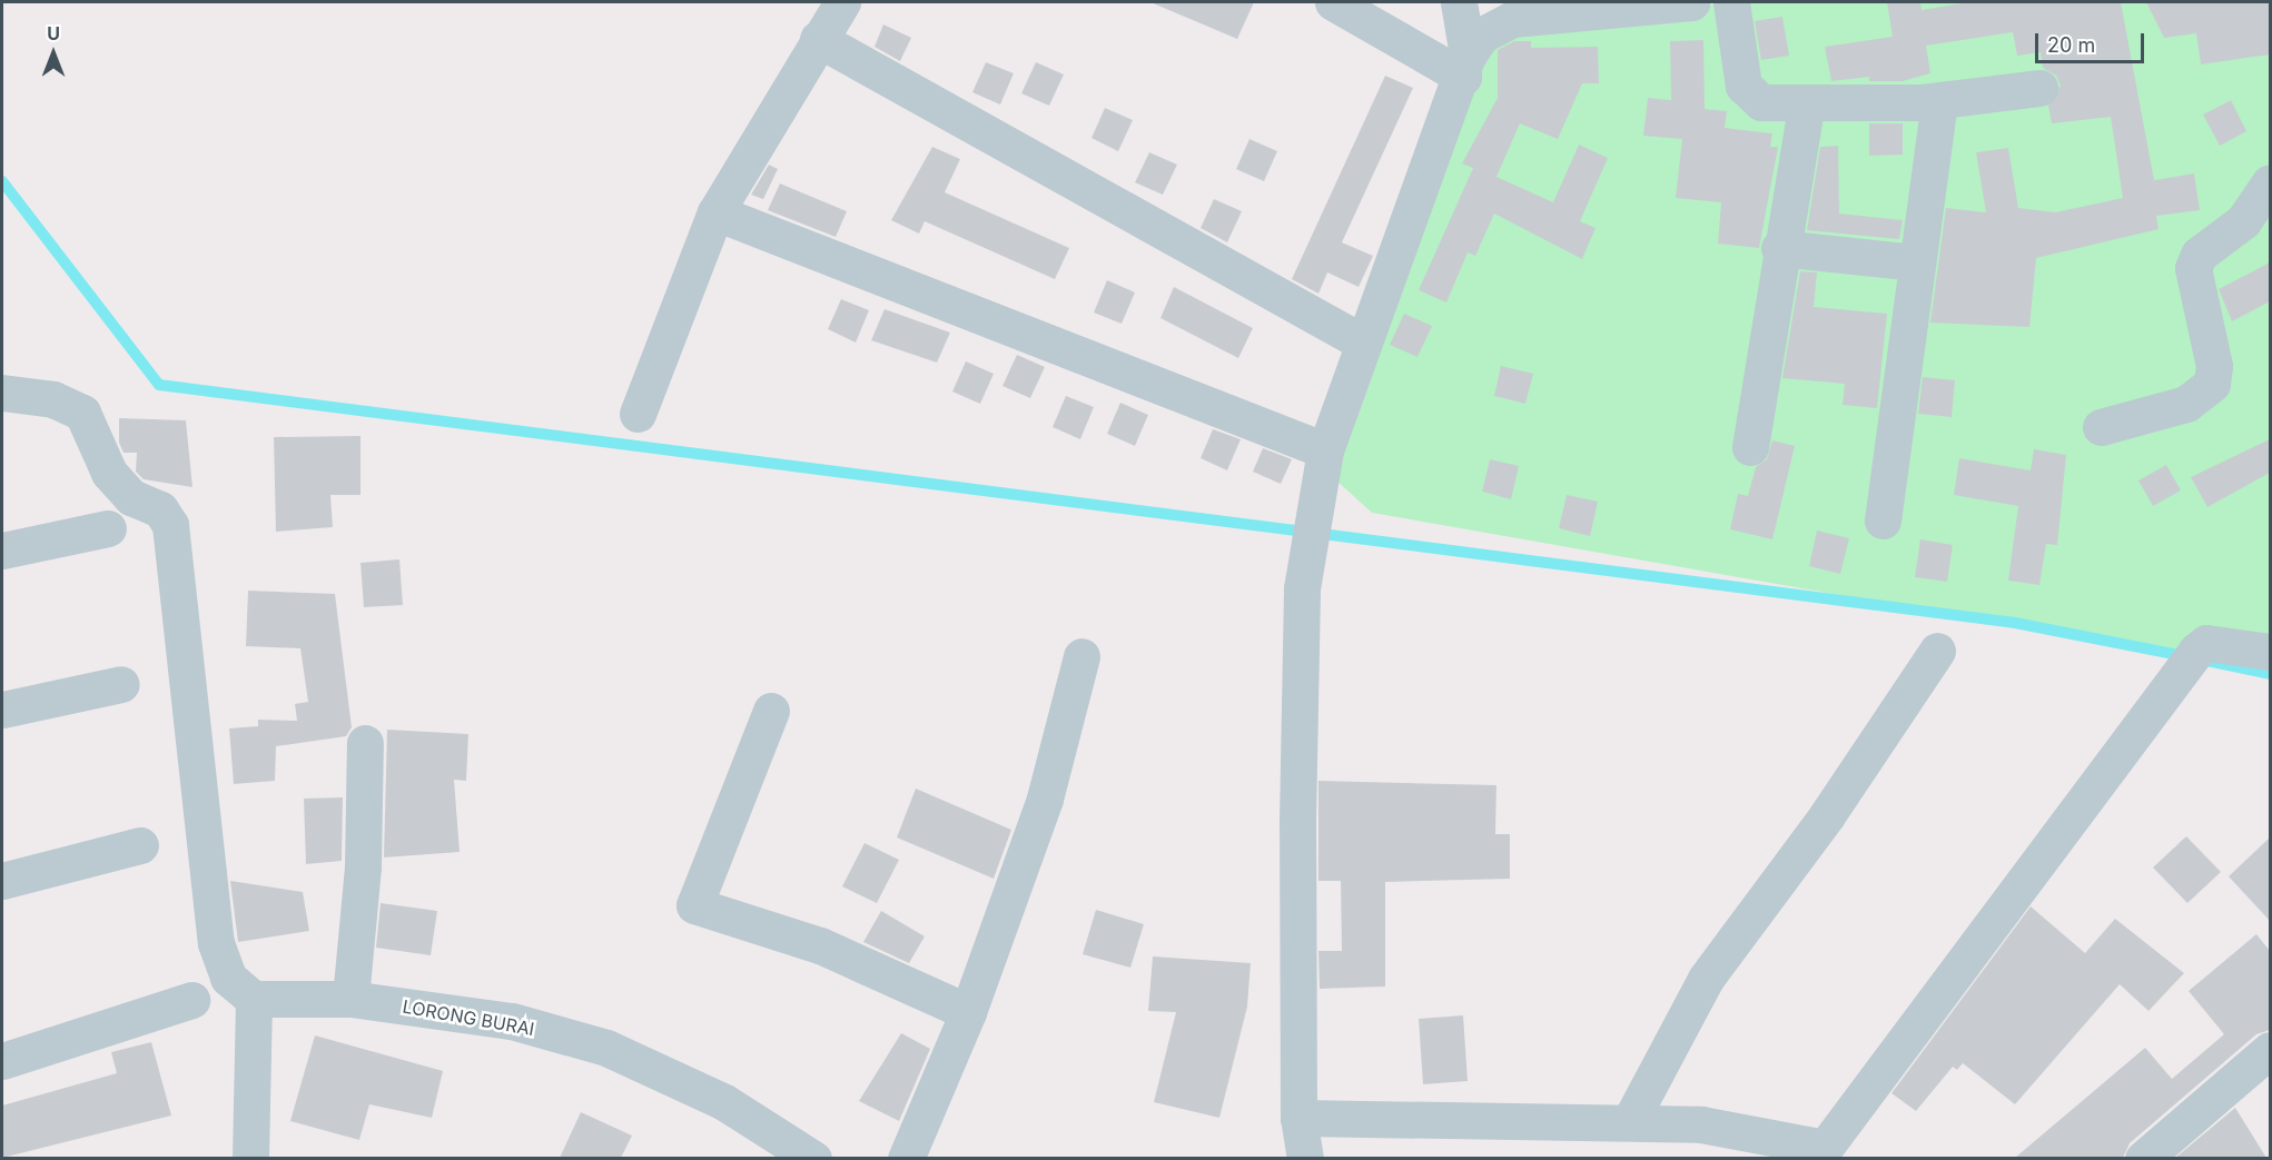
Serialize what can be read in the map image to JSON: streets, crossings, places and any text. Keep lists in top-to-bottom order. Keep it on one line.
{"streets":{"street":["LORONG BURAI"]},"scale_bar":"20 m","north":"top"}
